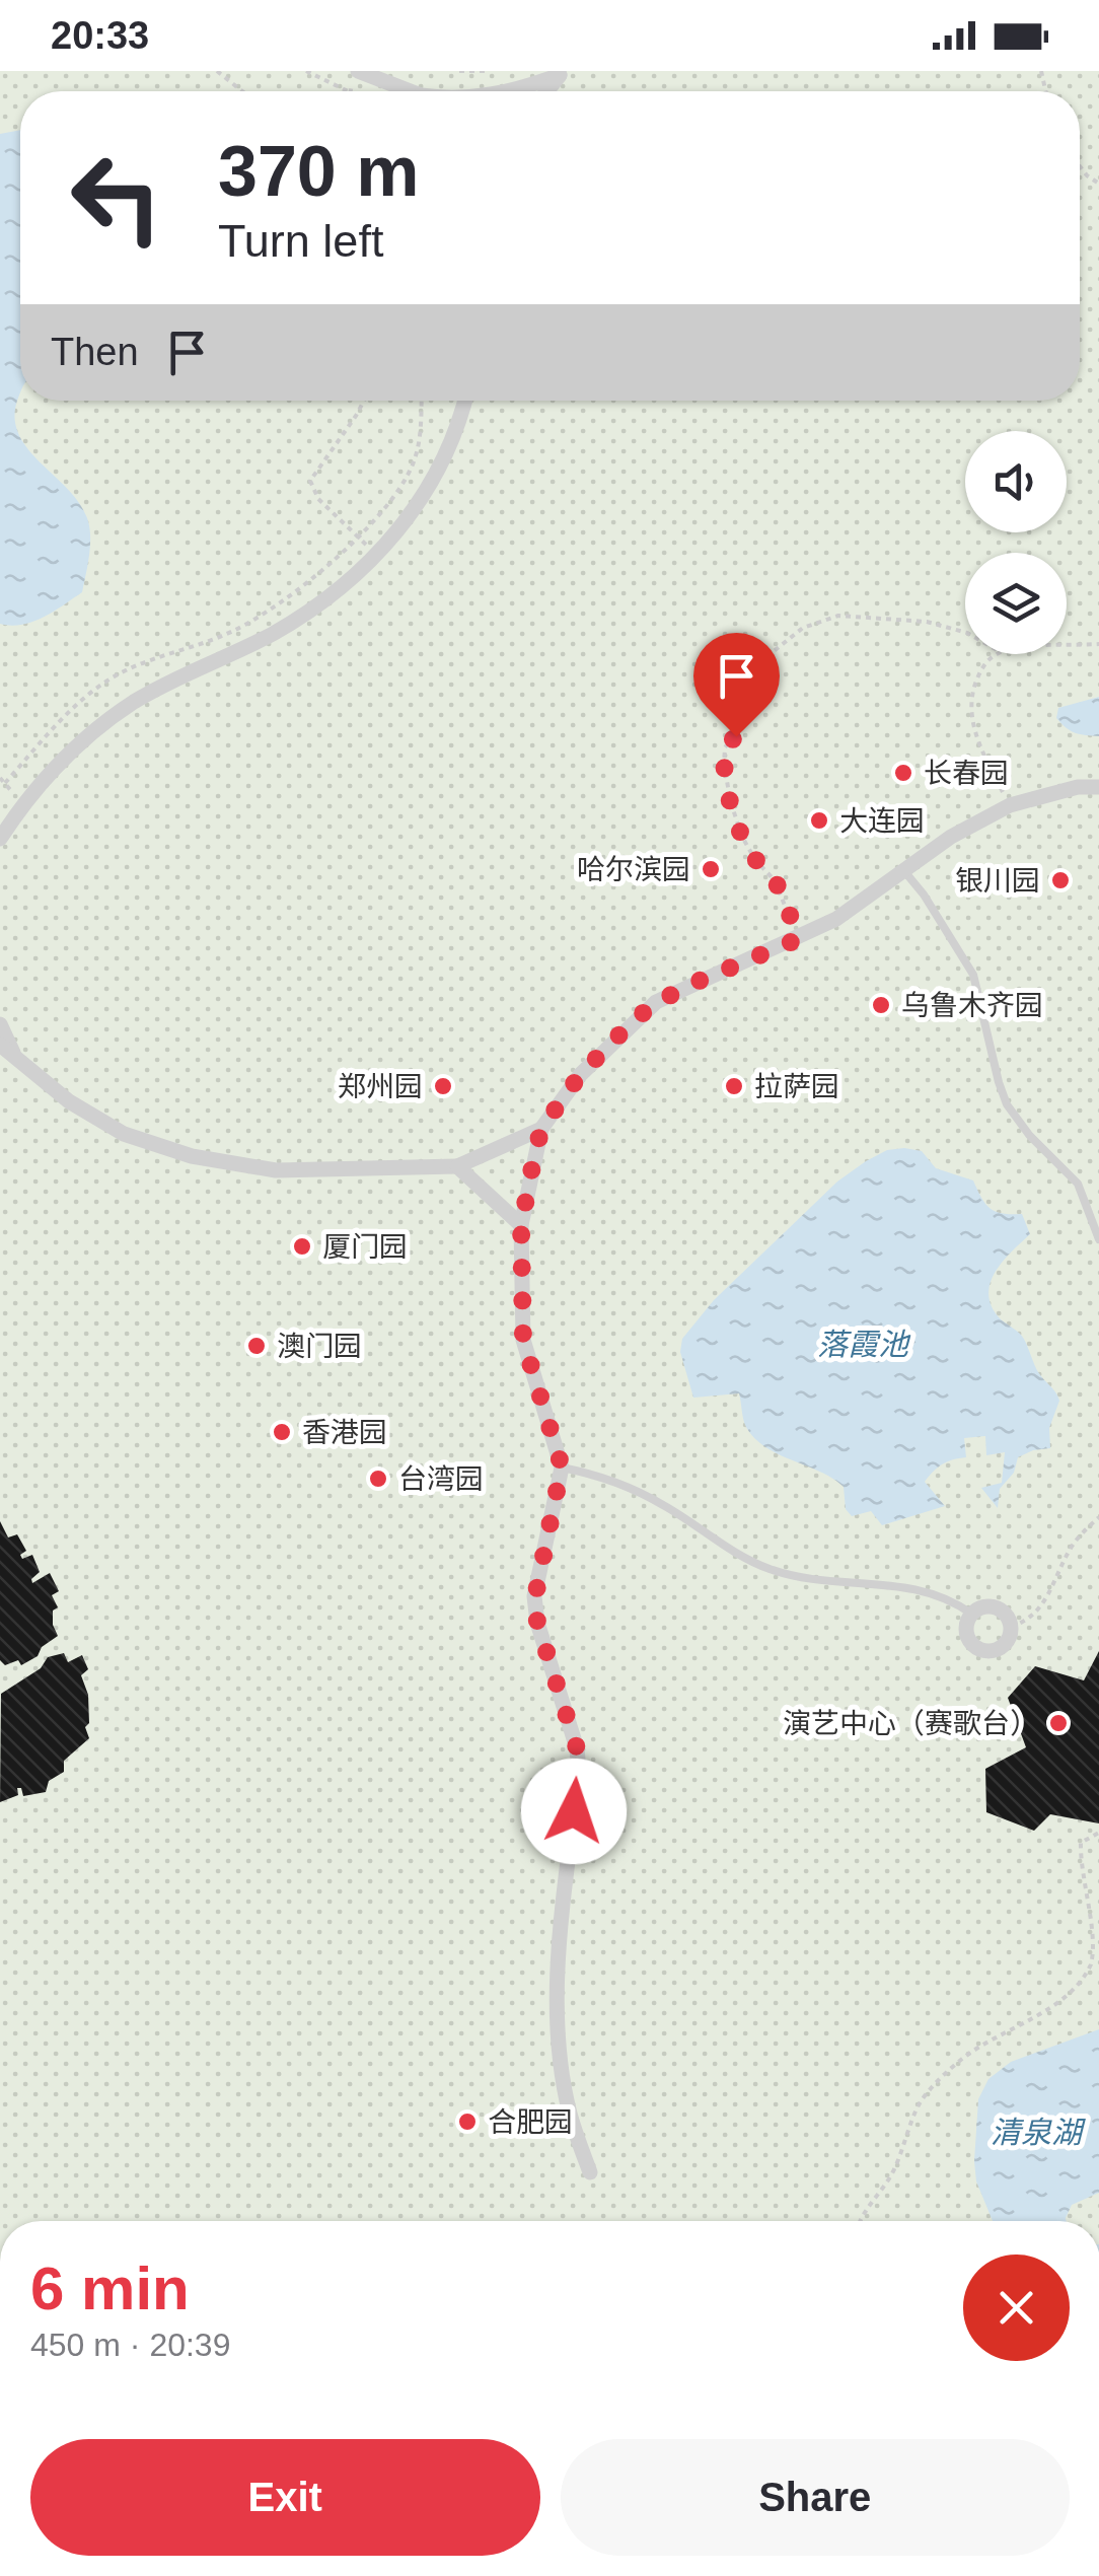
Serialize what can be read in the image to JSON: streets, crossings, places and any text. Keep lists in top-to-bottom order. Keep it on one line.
{"water":["落霞池","清泉湖"],"places":["长春园","大连园","哈尔滨园","银川园","乌鲁木齐园","郑州园","拉萨园","厦门园","澳门园","香港园","台湾园","演艺中心（赛歌台）","合肥园"],"page":{"status":"20:33","turn":["370 m","Turn left"],"then":"Then","heading":["6 min","450 m · 20:39"],"buttons":["Exit","Share"]}}
